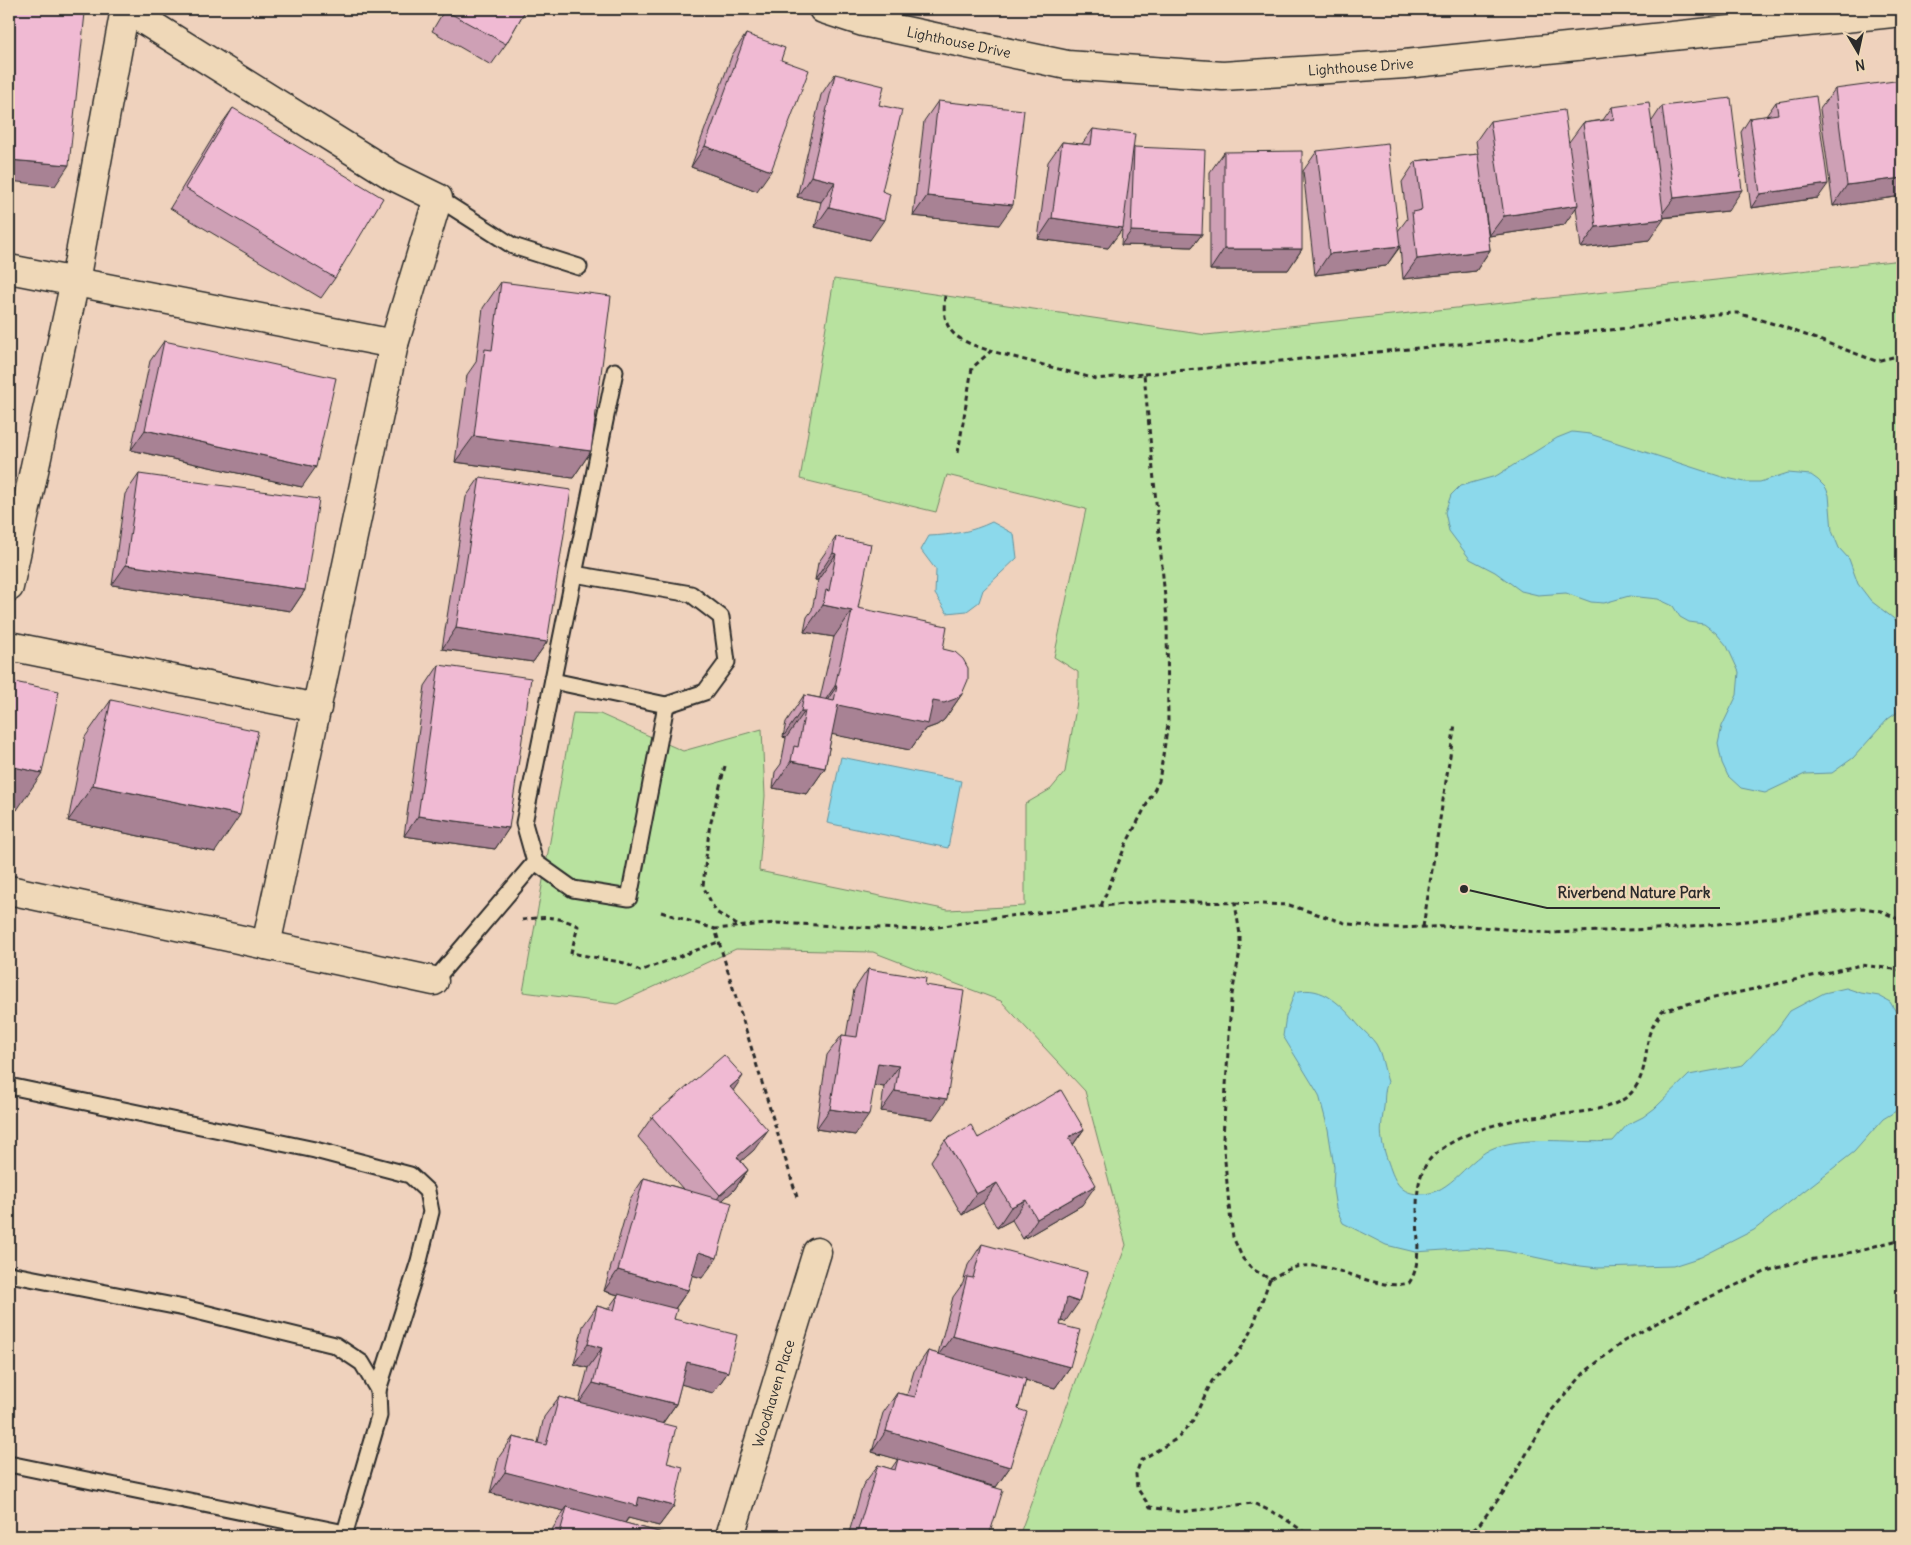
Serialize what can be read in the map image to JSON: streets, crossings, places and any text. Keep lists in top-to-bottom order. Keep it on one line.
{"streets":{"street":["Lighthouse Drive","Woodhaven Place"]},"places":["Riverbend Nature Park"],"north":"bottom"}
